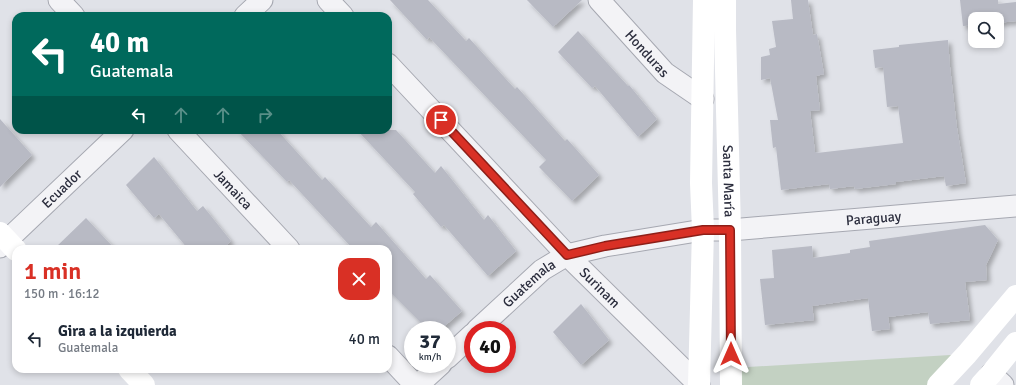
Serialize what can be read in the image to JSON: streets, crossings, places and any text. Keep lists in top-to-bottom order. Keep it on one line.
{"streets":{"street":["Honduras","Santa María","Ecuador","Jamaica","Paraguay","Guatemala","Surinam"]},"crossings":[["Honduras","Santa María"],["Santa María","Paraguay"],["Santa María","Guatemala"],["Santa María","Surinam"],["Paraguay","Guatemala"],["Guatemala","Surinam"]],"page":{"turn":["40 m","Guatemala"],"heading":["1 min","150 m · 16:12"],"list":[{"name":"Gira a la izquierda","note":"Guatemala","value":"40 m"}],"speed":"37 km/h","limit":"40"}}
